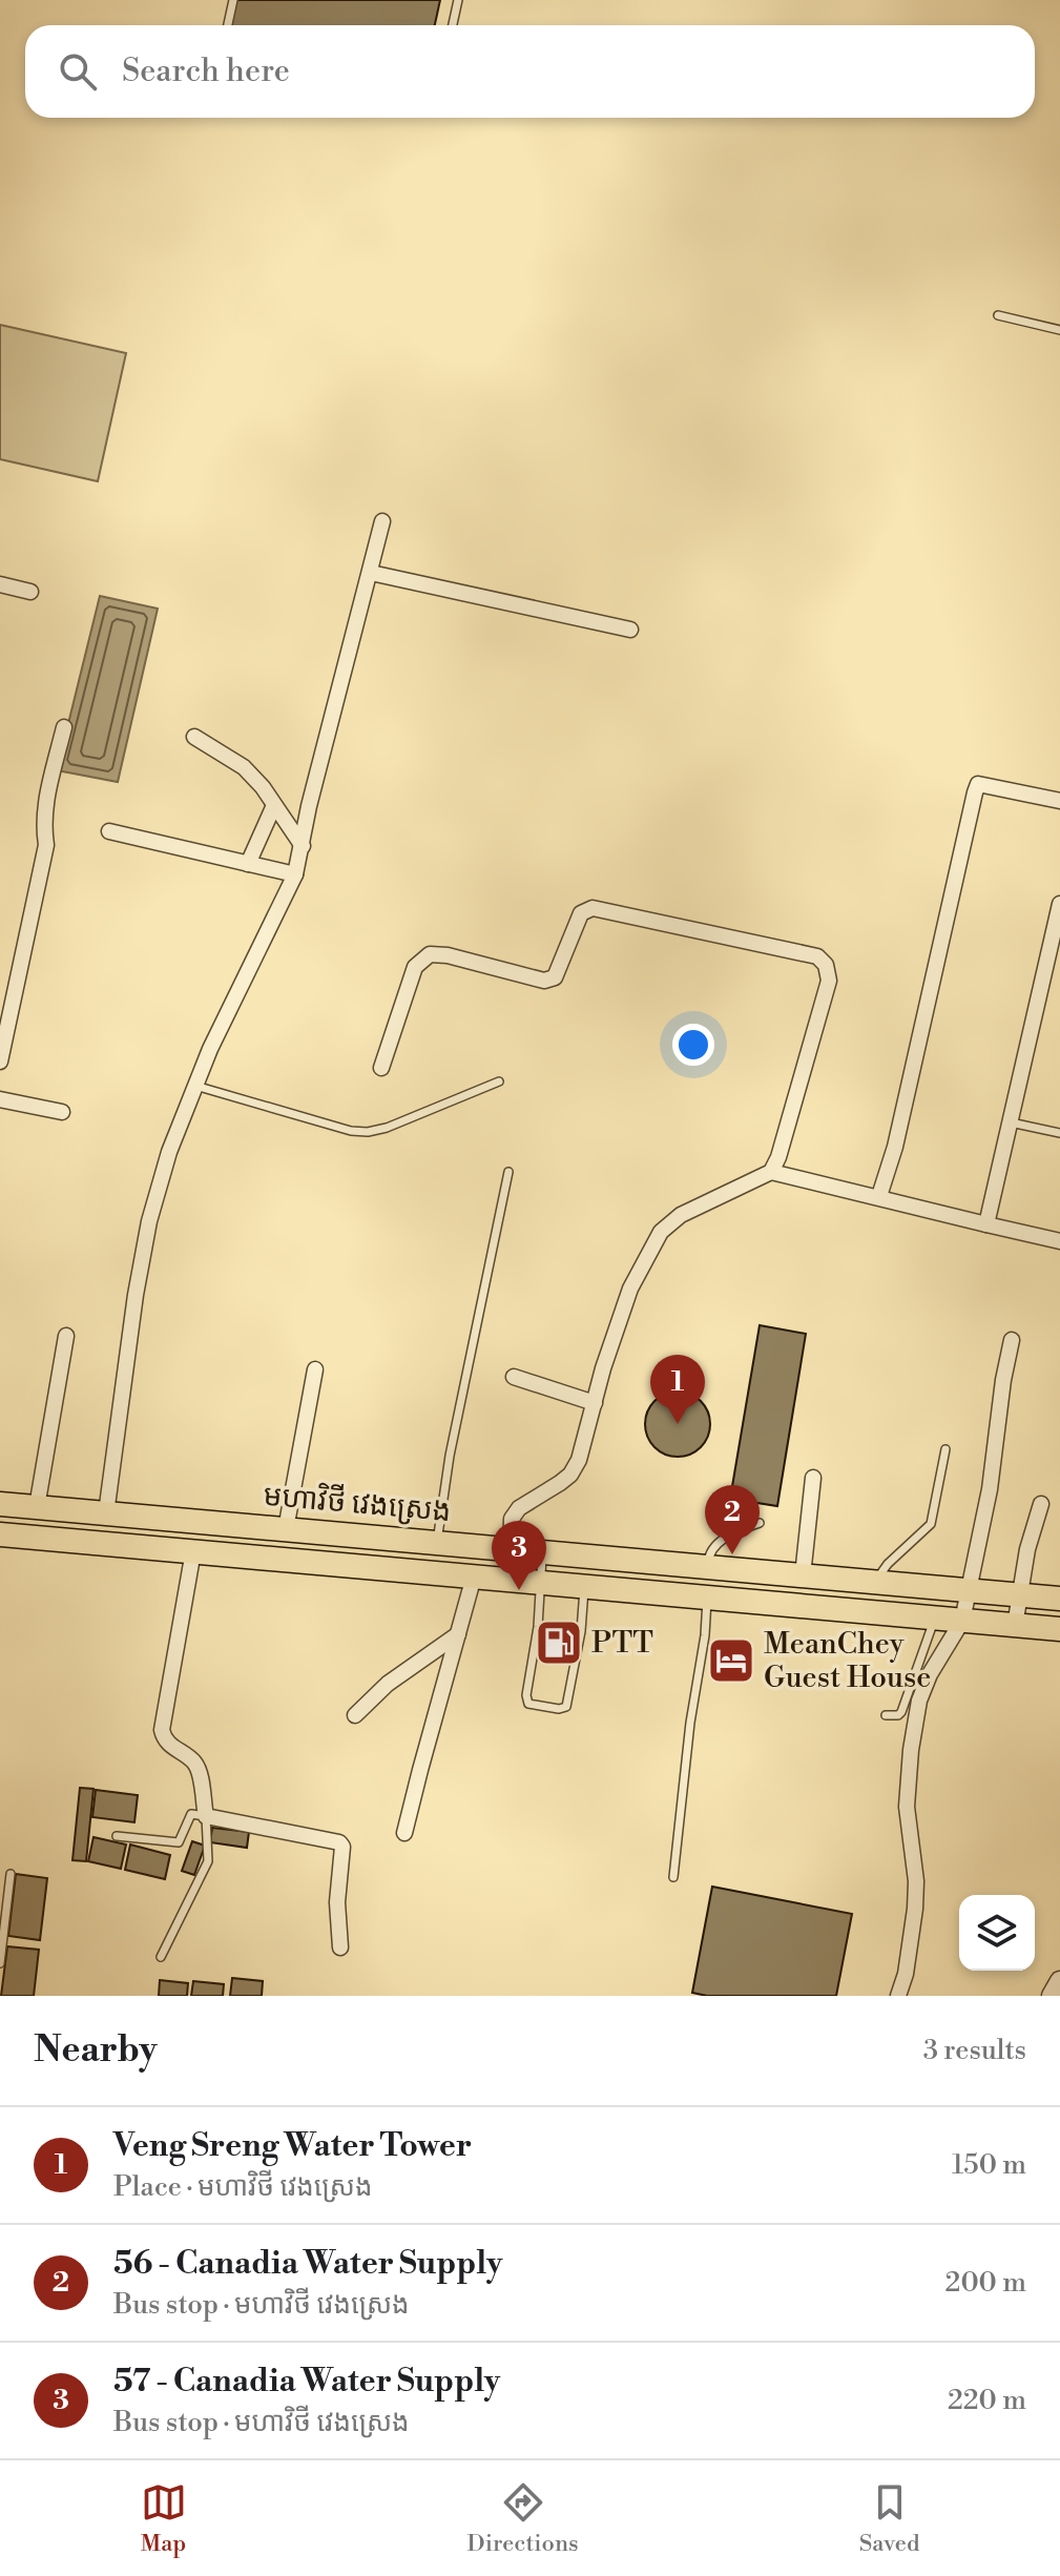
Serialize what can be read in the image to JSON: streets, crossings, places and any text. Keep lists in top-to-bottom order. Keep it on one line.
{"streets":{"main road":["មហាវិថី វេងស្រេង"]},"places":{"fuel station":["PTT"],"hotel":["MeanChey Guest House"]},"page":{"search":"Search here","pins":["1","2","3"],"heading":["Nearby","3 results"],"list":[{"mark":"1","name":"Veng Sreng Water Tower","note":"Place · មហាវិថី វេងស្រេង","value":"150 m"},{"mark":"2","name":"56 - Canadia Water Supply","note":"Bus stop · មហាវិថី វេងស្រេង","value":"200 m"},{"mark":"3","name":"57 - Canadia Water Supply","note":"Bus stop · មហាវិថី វេងស្រេង","value":"220 m"}],"nav":["Map","Directions","Saved"]}}
